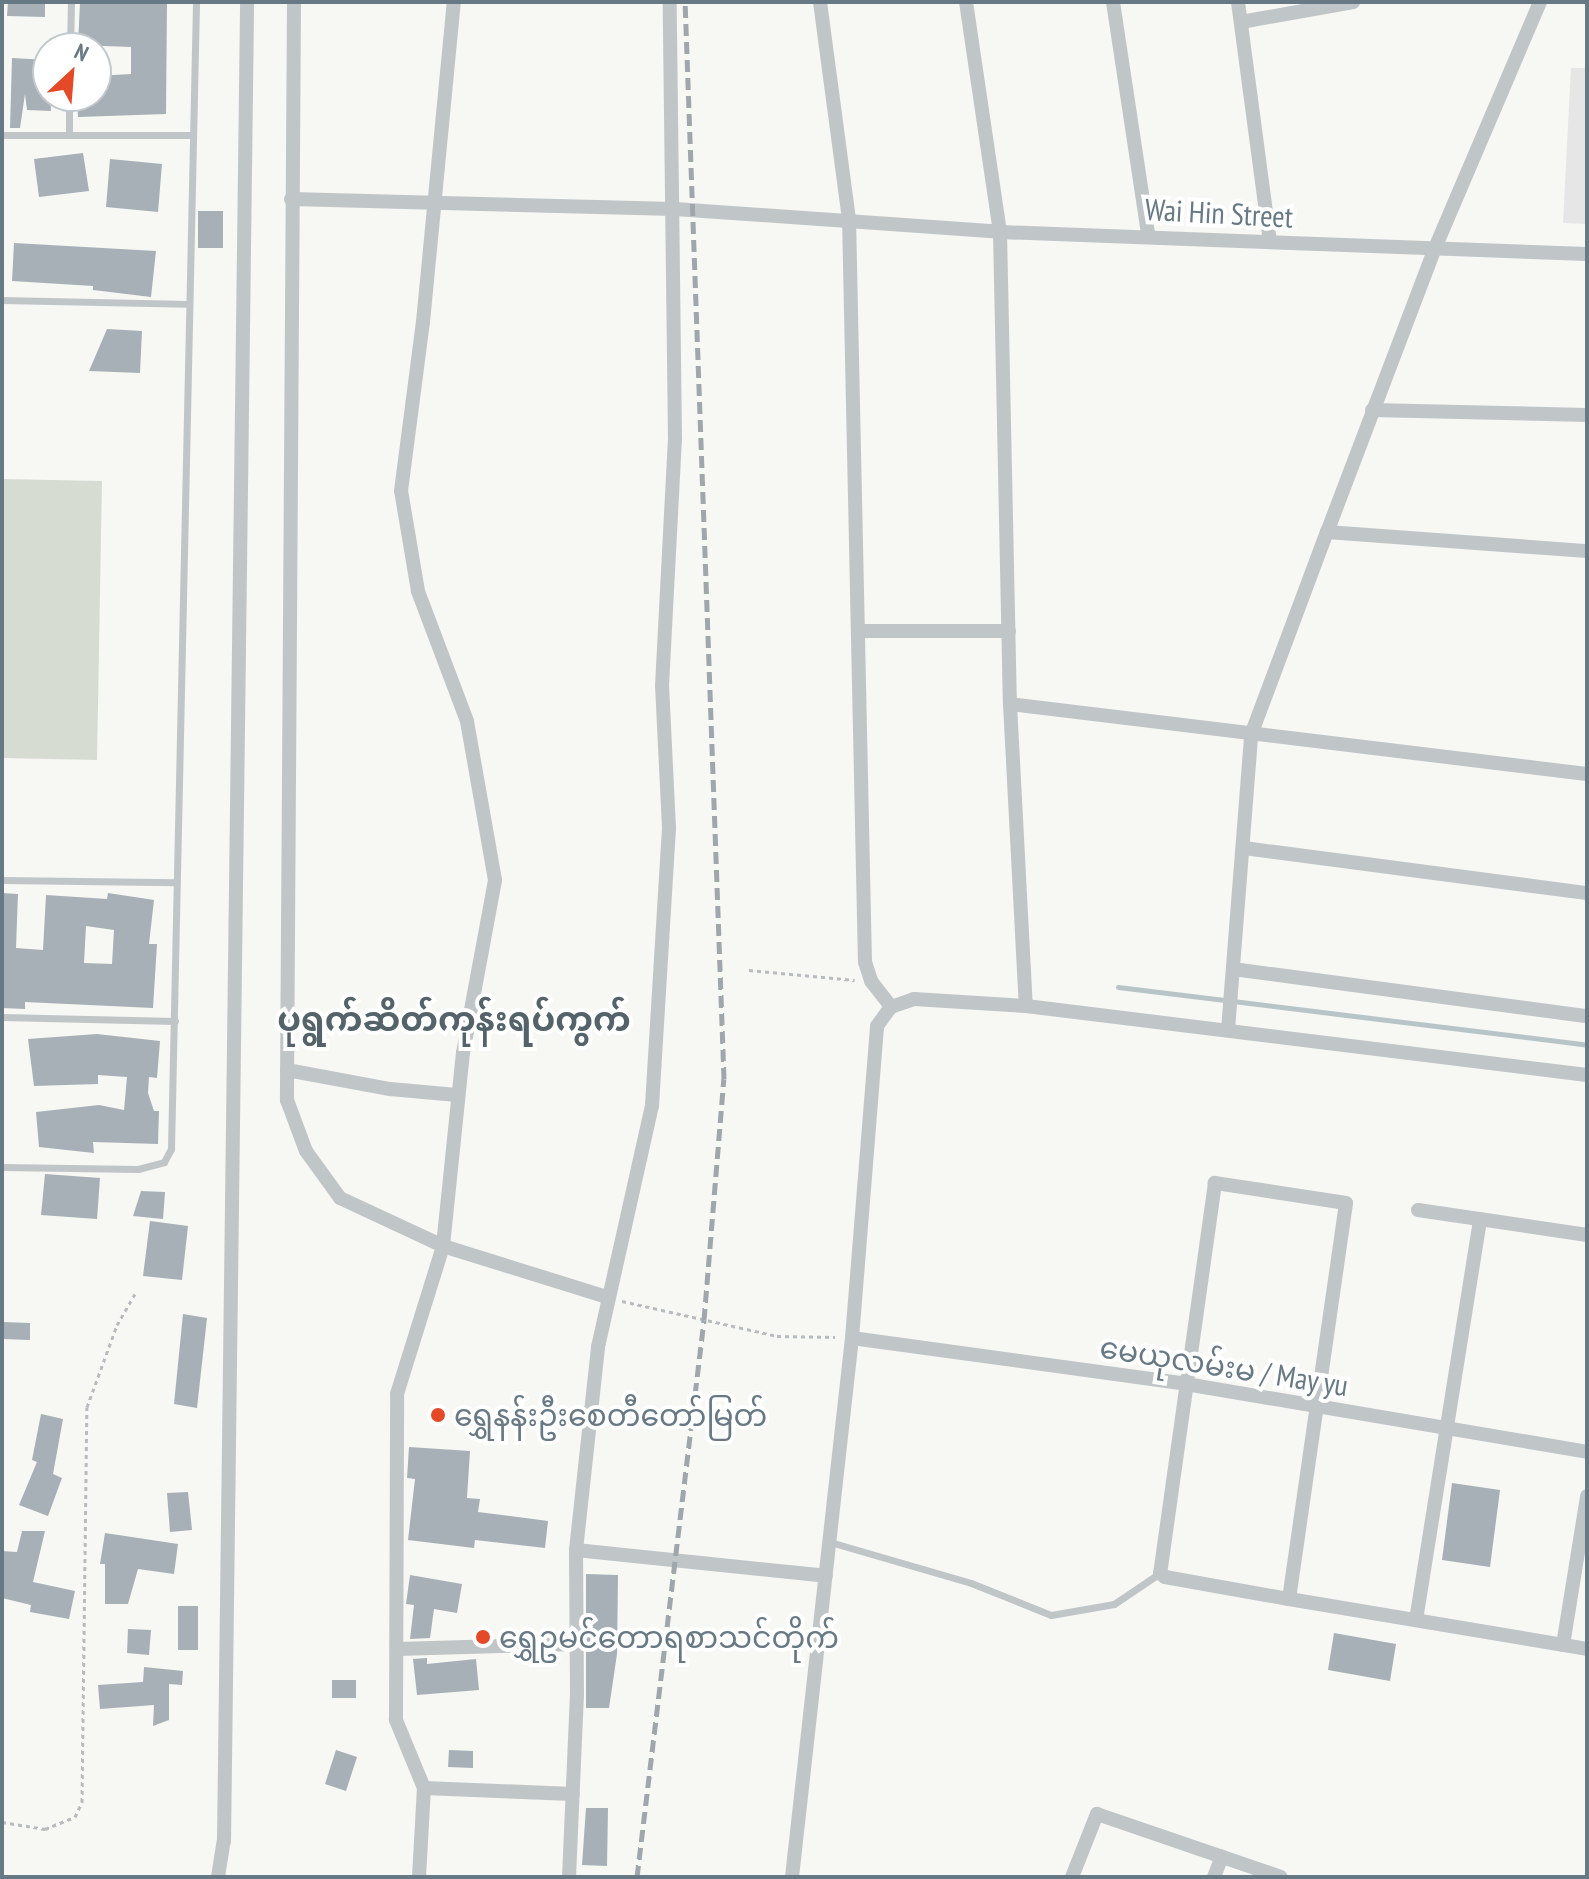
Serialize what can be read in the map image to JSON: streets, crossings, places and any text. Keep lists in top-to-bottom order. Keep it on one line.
{"streets":{"street":["Wai Hin Street","မေယုလမ်းမ / May yu"]},"districts":["ပုရွက်ဆိတ်ကုန်းရပ်ကွက်"],"places":["ရွှေနန်းဦးစေတီတော်မြတ်","ရွှေဥမင်တောရစာသင်တိုက်"],"north":"top right"}
